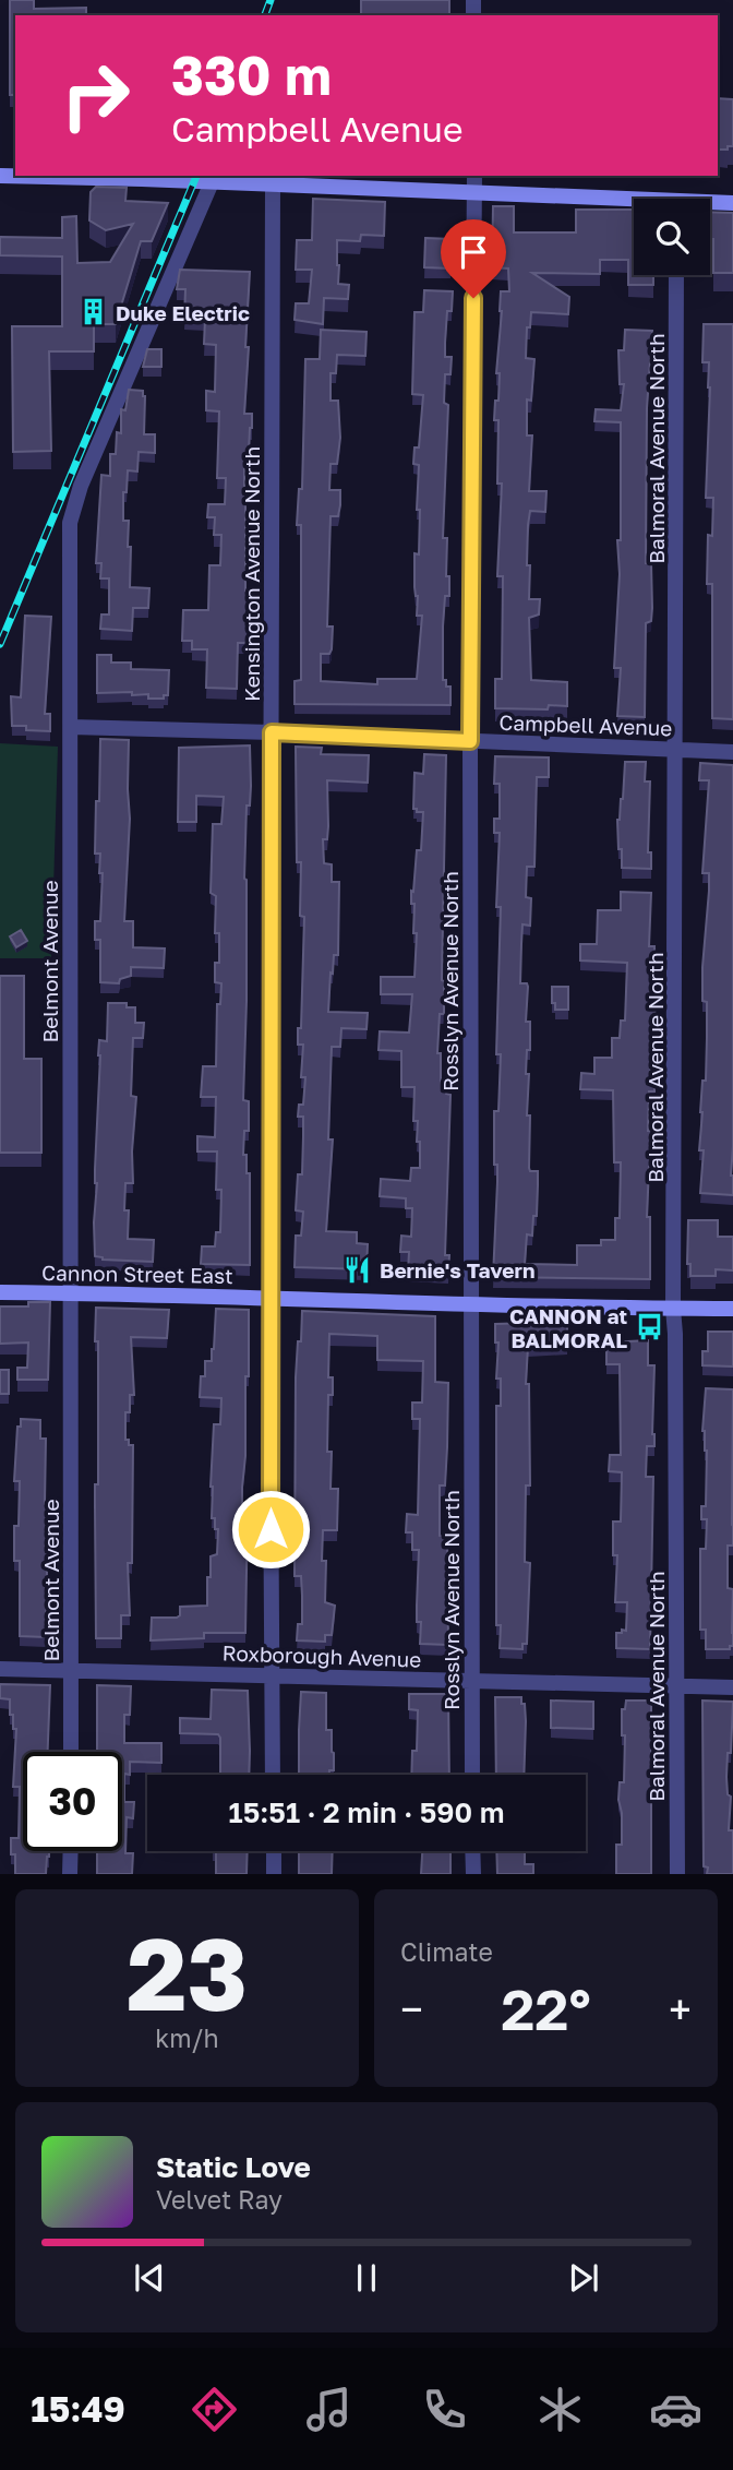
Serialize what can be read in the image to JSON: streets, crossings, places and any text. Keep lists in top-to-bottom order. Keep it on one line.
{"streets":{"main road":["Cannon Street East"],"street":["Balmoral Avenue North","Kensington Avenue North","Campbell Avenue","Belmont Avenue","Rosslyn Avenue North","Roxborough Avenue"]},"crossings":[["Balmoral Avenue North","Campbell Avenue"],["Balmoral Avenue North","Cannon Street East"],["Balmoral Avenue North","Roxborough Avenue"],["Kensington Avenue North","Campbell Avenue"],["Kensington Avenue North","Cannon Street East"],["Kensington Avenue North","Roxborough Avenue"],["Campbell Avenue","Belmont Avenue"],["Campbell Avenue","Rosslyn Avenue North"],["Belmont Avenue","Cannon Street East"],["Belmont Avenue","Roxborough Avenue"],["Rosslyn Avenue North","Cannon Street East"],["Rosslyn Avenue North","Roxborough Avenue"]],"places":{"building":["Duke Electric"],"restaurant":["Bernie's Tavern"],"bus stop":["CANNON at BALMORAL"]},"page":{"turn":["330 m","Campbell Avenue"],"limit":"30","trip":"15:51 · 2 min · 590 m","tile":[["23","km/h"],"Climate"],"heat":["−","22°","+"],"song":["Static Love","Velvet Ray"],"tabs":"15:49"}}
